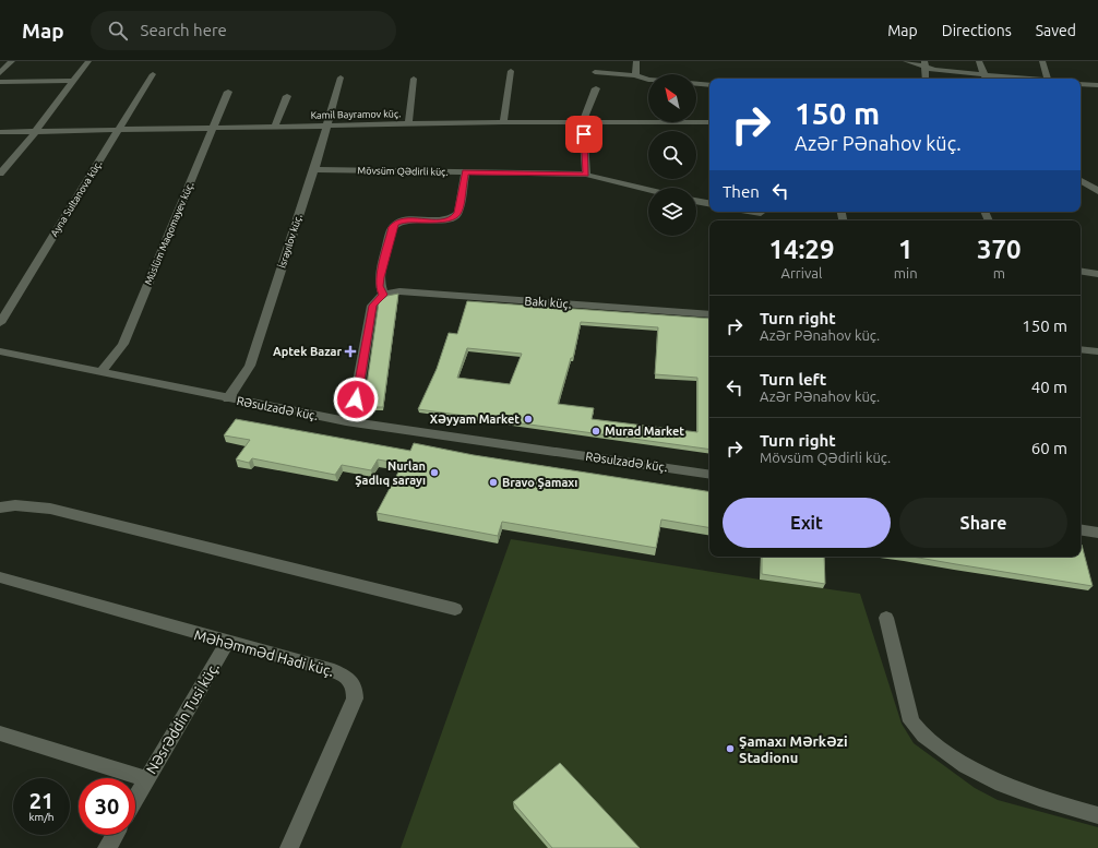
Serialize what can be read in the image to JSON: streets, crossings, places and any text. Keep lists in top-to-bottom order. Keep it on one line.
{"streets":{"street":["Kamil Bayramov küç.","Mövsüm Qədirli küç.","Ayna Sultanova küç.","Müslüm Maqomayev küç.","İsrayılov küç.","Bakı küç.","Rəsulzadə küç.","Məhəmməd Hadi küç.","Nəsrəddin Tusi küç."]},"crossings":[["Kamil Bayramov küç.","Ayna Sultanova küç."],["Kamil Bayramov küç.","Müslüm Maqomayev küç."],["Kamil Bayramov küç.","İsrayılov küç."],["Mövsüm Qədirli küç.","İsrayılov küç."],["Müslüm Maqomayev küç.","Rəsulzadə küç."],["İsrayılov küç.","Rəsulzadə küç."],["Məhəmməd Hadi küç.","Nəsrəddin Tusi küç."]],"places":{"health":["Aptek Bazar"],"other":["Xəyyam Market","Murad Market","Nurlan Şadlıq sarayı","Bravo Şamaxı","Şamaxı Mərkəzi Stadionu"]},"north":"top left","page":{"header":"Map","search":"Search here","nav":["Map","Directions","Saved"],"turn":["150 m","Azər Pənahov küç."],"then":"Then","eta":["14:29","Arrival","1","min","370","m"],"list":[{"name":"Turn right","note":"Azər Pənahov küç.","value":"150 m"},{"name":"Turn left","note":"Azər Pənahov küç.","value":"40 m"},{"name":"Turn right","note":"Mövsüm Qədirli küç.","value":"60 m"}],"buttons":["Exit","Share"],"speed":"21 km/h","limit":"30"}}
